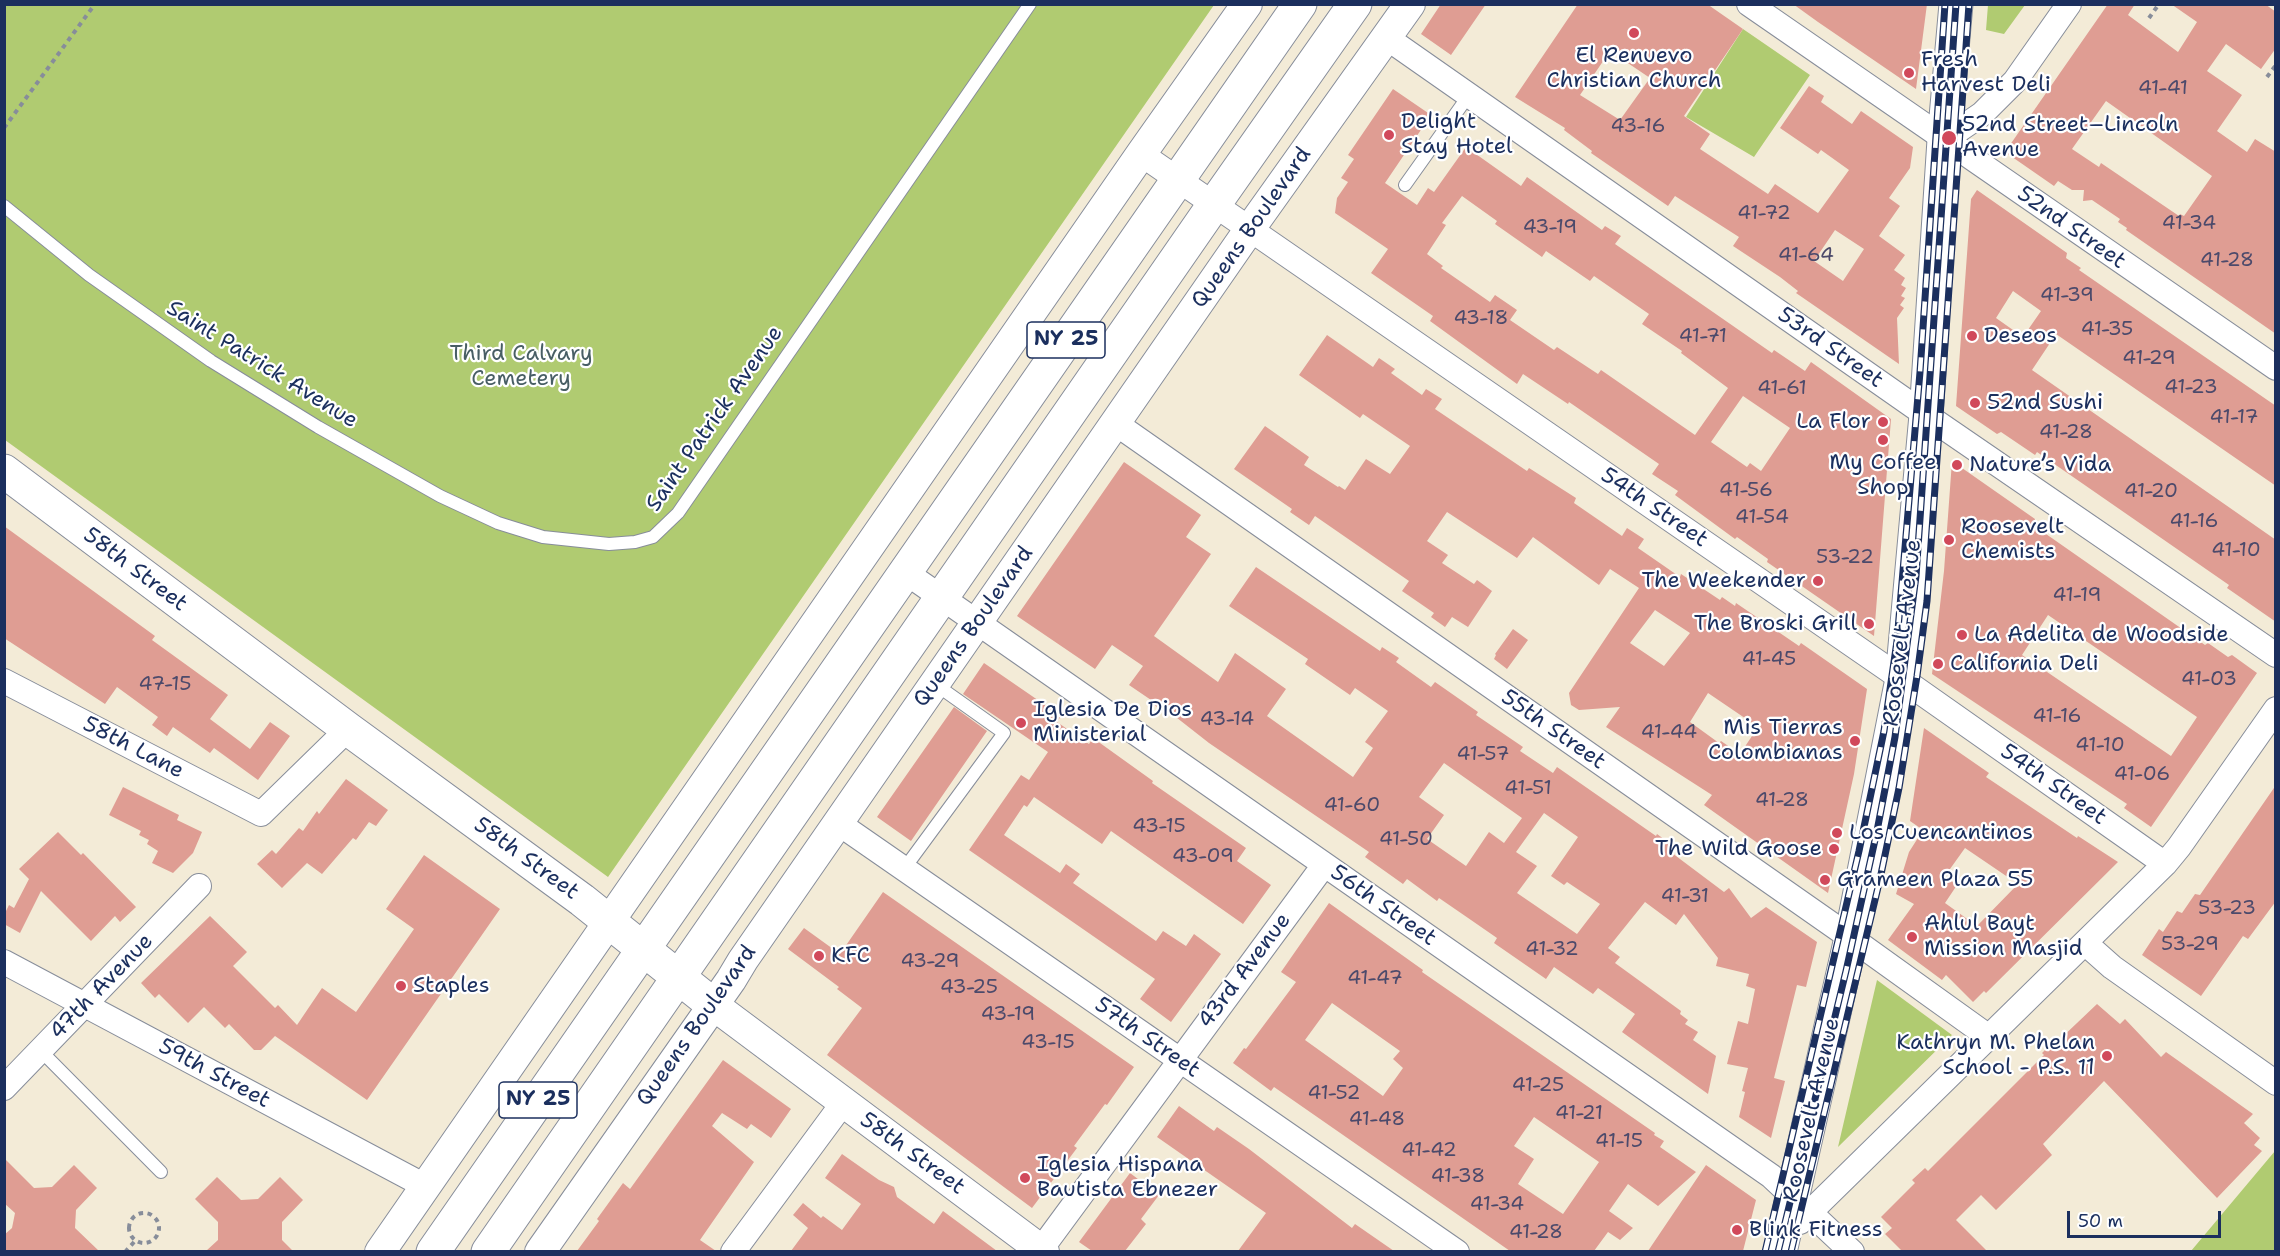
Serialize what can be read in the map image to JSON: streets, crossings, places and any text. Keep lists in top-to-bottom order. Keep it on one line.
{"streets":{"main road":["Queens Boulevard","NY 25","58th Street","Roosevelt Avenue"],"street":["52nd Street","53rd Street","54th Street","55th Street","58th Lane","56th Street","43rd Avenue","47th Avenue","57th Street","59th Street"],"lane":["Saint Patrick Avenue"]},"crossings":[["Queens Boulevard","53rd Street"],["Queens Boulevard","54th Street"],["Queens Boulevard","58th Street"],["Queens Boulevard","55th Street"],["Queens Boulevard","56th Street"],["Queens Boulevard","57th Street"],["52nd Street","Roosevelt Avenue"],["NY 25","54th Street"],["NY 25","58th Street"],["NY 25","56th Street"],["53rd Street","Roosevelt Avenue"],["54th Street","Roosevelt Avenue"],["58th Street","58th Lane"],["58th Street","43rd Avenue"],["Roosevelt Avenue","55th Street"],["Roosevelt Avenue","56th Street"],["56th Street","43rd Avenue"],["43rd Avenue","57th Street"],["47th Avenue","59th Street"]],"parks":["Third Calvary Cemetery"],"places":["El Renuevo Christian Church","Fresh Harvest Deli","Delight Stay Hotel","52nd Street–Lincoln Avenue","Deseos","52nd Sushi","La Flor","My Coffee Shop","Nature’s Vida","Roosevelt Chemists","The Weekender","The Broski Grill","La Adelita de Woodside","California Deli","Iglesia De Dios Ministerial","Mis Tierras Colombianas","Los Cuencantinos","The Wild Goose","Grameen Plaza 55","Ahlul Bayt Mission Masjid","KFC","Staples","Kathryn M. Phelan School - P.S. 11","Iglesia Hispana Bautista Ebnezer","Blink Fitness"],"house_numbers":["41-41","43-16","41-72","41-34","43-19","41-64","41-28","41-39","43-18","41-35","41-71","41-29","41-23","41-61","41-17","41-28","41-56","41-20","41-54","41-16","41-10","53-22","41-19","41-45","41-03","47-15","41-16","43-14","41-44","41-10","41-57","41-06","41-51","41-28","41-60","43-15","41-50","43-09","41-31","53-23","53-29","41-32","43-29","41-47","43-25","43-19","43-15","41-25","41-52","41-21","41-48","41-15","41-42","41-38","41-34","41-28"],"scale_bar":"50 m"}
